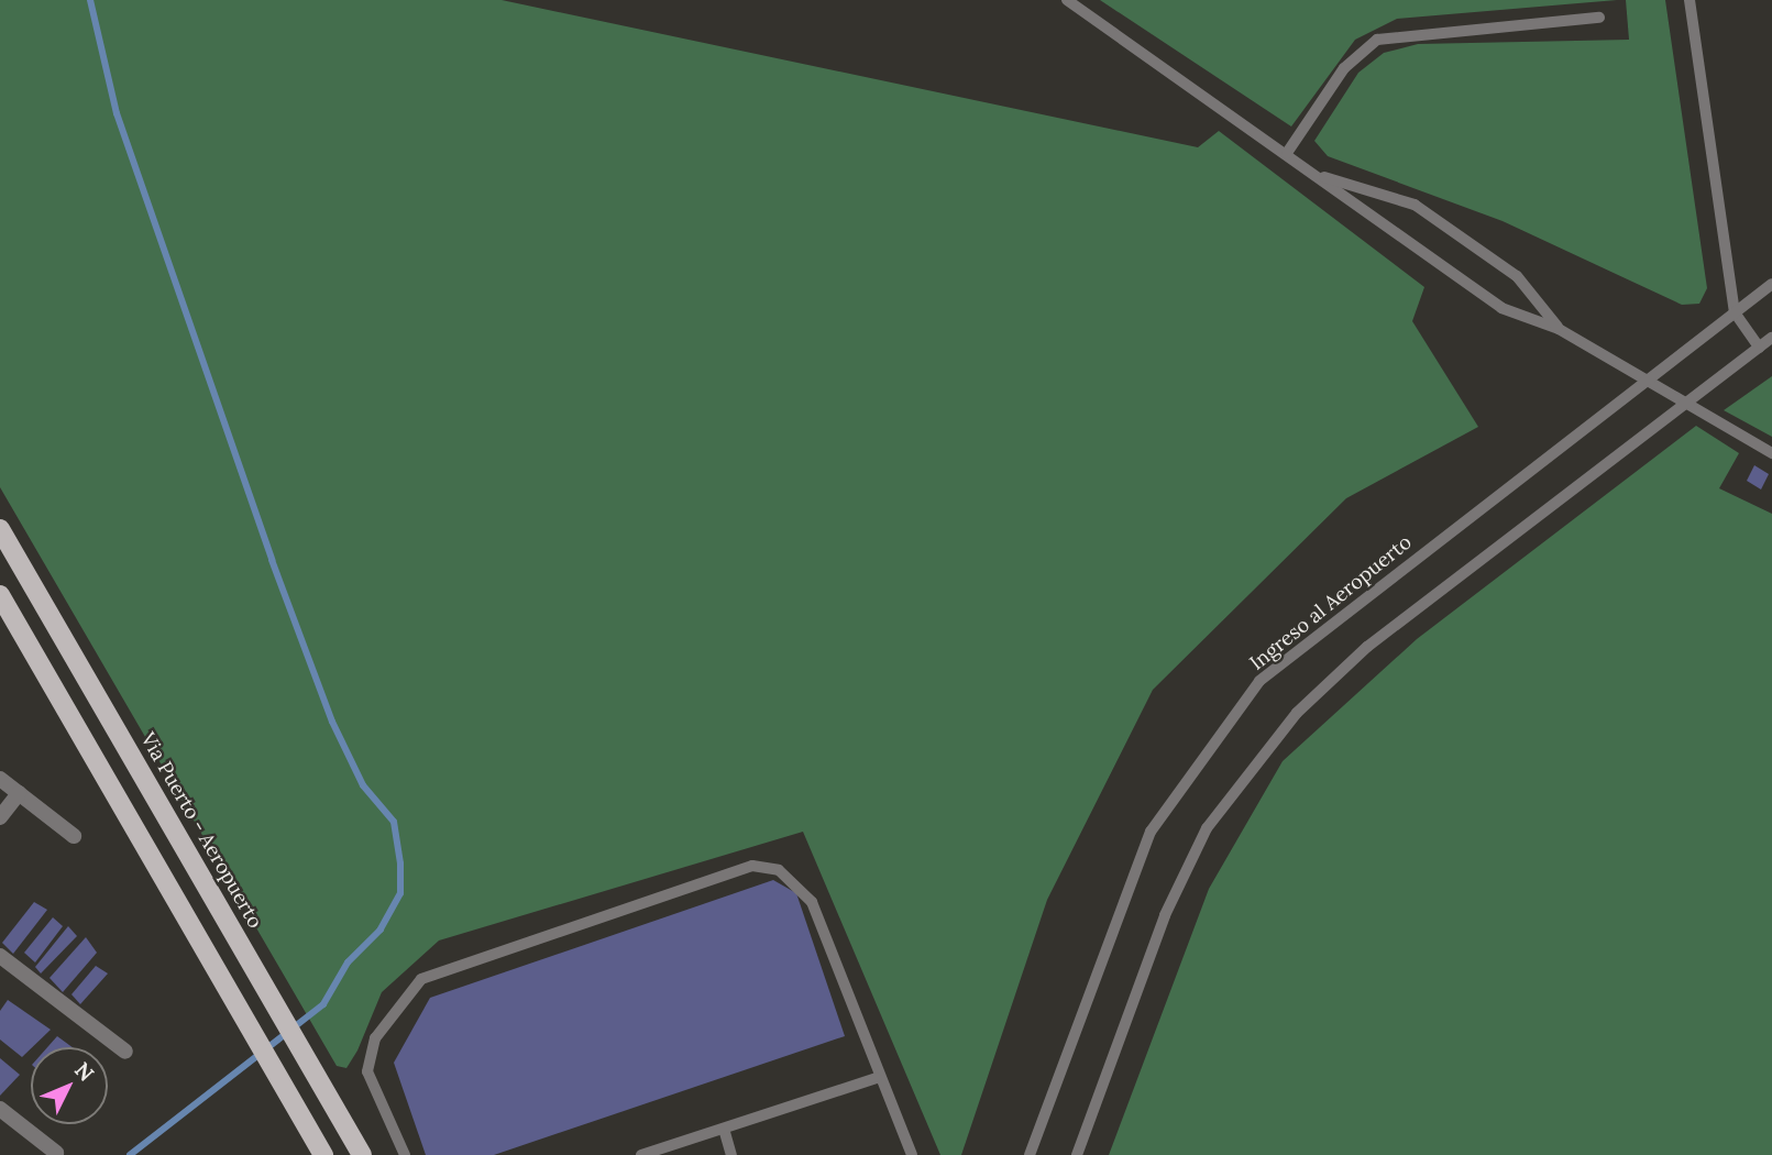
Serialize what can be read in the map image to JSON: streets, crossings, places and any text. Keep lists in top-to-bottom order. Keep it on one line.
{"streets":{"main road":["Via Puerto - Aeropuerto"],"lane":["Ingreso al Aeropuerto"]},"north":"top right"}
